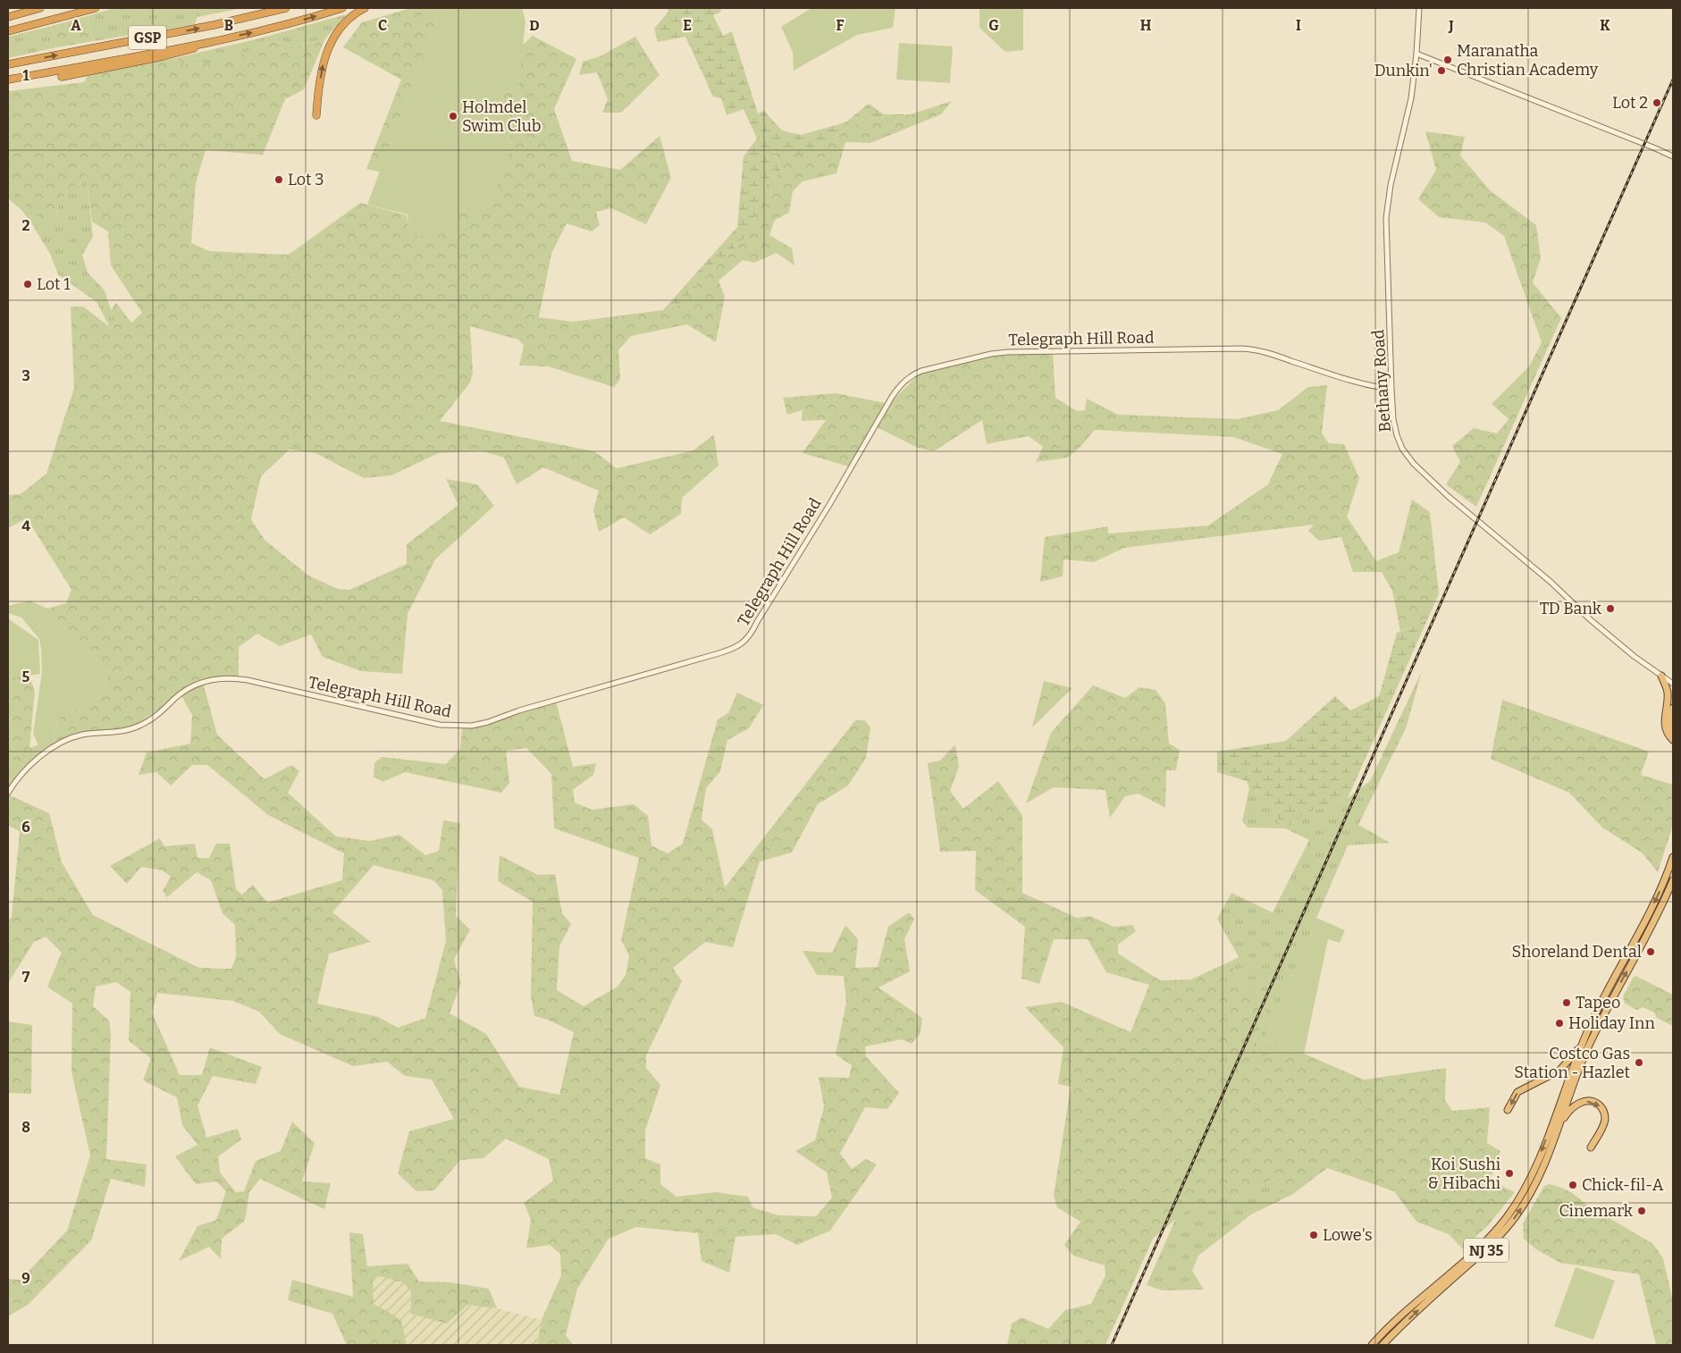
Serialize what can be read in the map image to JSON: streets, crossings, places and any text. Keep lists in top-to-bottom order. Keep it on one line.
{"streets":{"highway":["GSP","NJ 35"],"street":["Telegraph Hill Road","Bethany Road"]},"crossings":[["Telegraph Hill Road","Bethany Road"]],"places":["Maranatha Christian Academy","Dunkin'","Lot 2","Holmdel Swim Club","Lot 3","Lot 1","TD Bank","Shoreland Dental","Tapeo","Holiday Inn","Costco Gas Station - Hazlet","Koi Sushi & Hibachi","Chick-fil-A","Cinemark","Lowe's"],"grid":{"columns":["A","B","C","D","E","F","G","H","I","J","K"],"rows":["1","2","3","4","5","6","7","8","9"]}}
